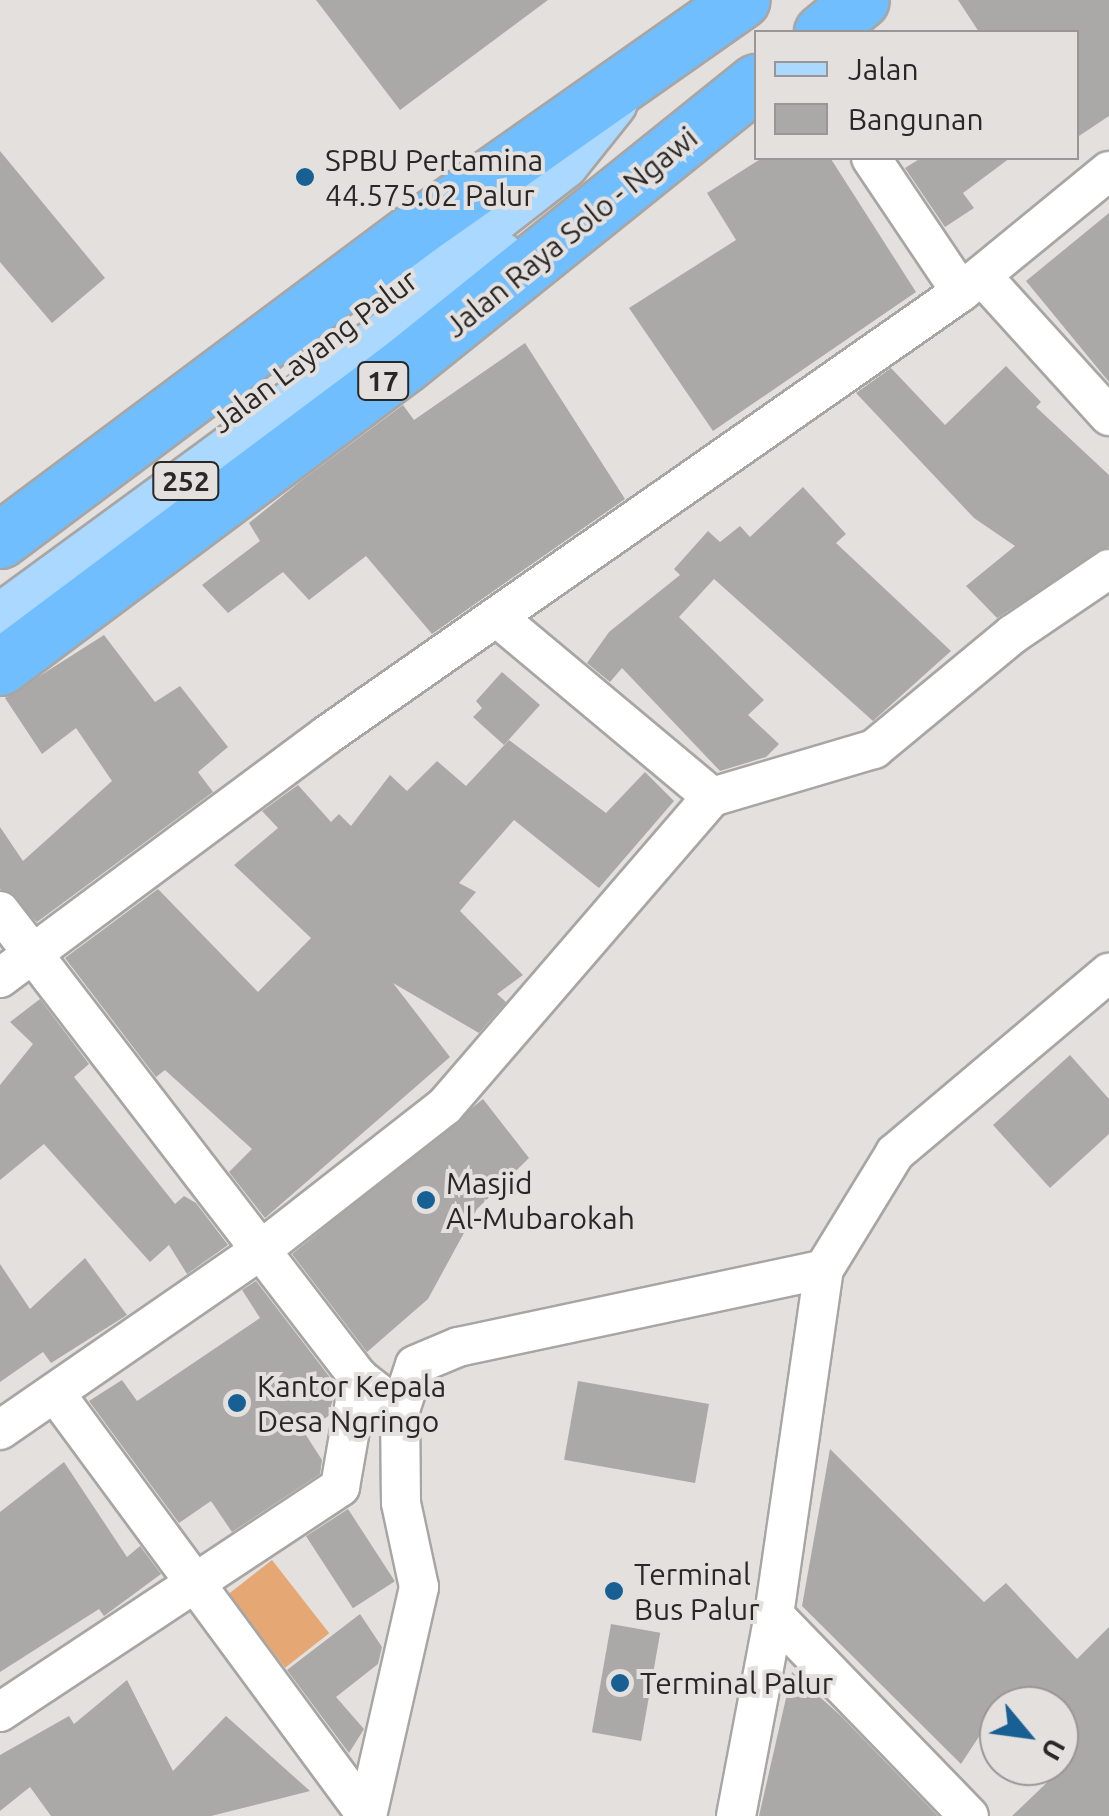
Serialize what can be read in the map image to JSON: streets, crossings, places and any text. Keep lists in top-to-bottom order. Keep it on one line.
{"streets":{"highway":["Jalan Raya Solo - Ngawi","17"],"main road":["Jalan Layang Palur","252"]},"crossings":[["Jalan Raya Solo - Ngawi","Jalan Layang Palur"],["Jalan Layang Palur","17"]],"places":["SPBU Pertamina 44.575.02 Palur","Masjid Al-Mubarokah","Kantor Kepala Desa Ngringo","Terminal Bus Palur","Terminal Palur"],"legend":["Jalan","Bangunan"],"north":"bottom right"}
